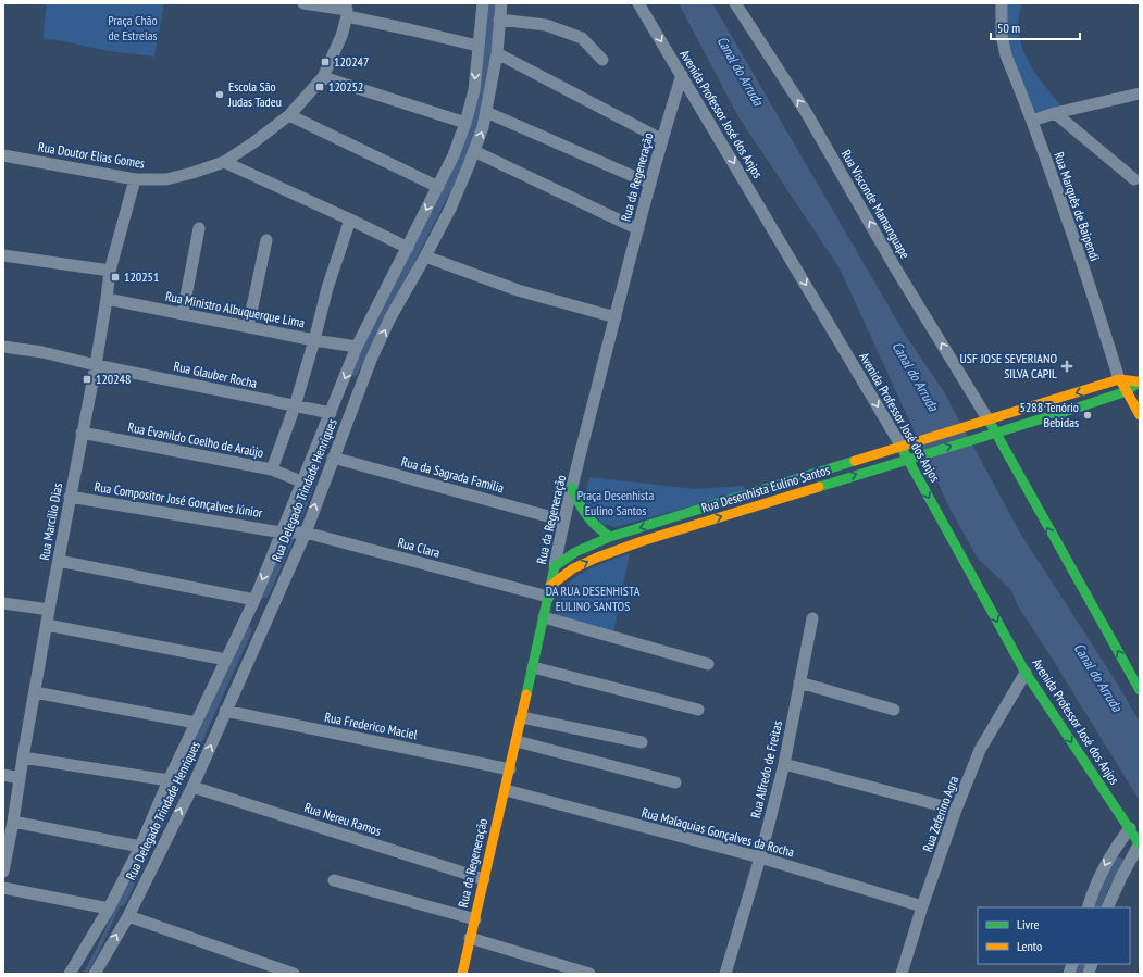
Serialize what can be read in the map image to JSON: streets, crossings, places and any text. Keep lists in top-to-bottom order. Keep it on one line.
{"streets":{"main road":["Avenida Professor José dos Anjos","Rua da Regeneração","Rua Marquês de Baipendi","Rua Desenhista Eulino Santos"],"street":["Rua Doutor Elias Gomes","Rua Visconde Mamanguape","Rua Ministro Albuquerque Lima","Rua Glauber Rocha","Rua Evanildo Coelho de Araújo","Rua da Sagrada Familia","Rua Delegado Trindade Henriques","Rua Compositor José Gonçalves Júnior","Rua Marcílio Dias","Rua Clara","Rua Frederico Maciel","Rua Alfredo de Freitas","Rua Zeferino Agra","Rua Nereu Ramos","Rua Malaquias Gonçalves da Rocha"]},"crossings":[["Avenida Professor José dos Anjos","Rua da Regeneração"],["Avenida Professor José dos Anjos","Rua Desenhista Eulino Santos"],["Avenida Professor José dos Anjos","Rua Zeferino Agra"],["Rua Doutor Elias Gomes","Rua Marcílio Dias"],["Rua da Regeneração","Rua da Sagrada Familia"],["Rua da Regeneração","Rua Desenhista Eulino Santos"],["Rua da Regeneração","Rua Clara"],["Rua da Regeneração","Rua Frederico Maciel"],["Rua da Regeneração","Rua Nereu Ramos"],["Rua da Regeneração","Rua Malaquias Gonçalves da Rocha"],["Rua Visconde Mamanguape","Rua Desenhista Eulino Santos"],["Rua Marquês de Baipendi","Rua Desenhista Eulino Santos"],["Rua Ministro Albuquerque Lima","Rua Delegado Trindade Henriques"],["Rua Ministro Albuquerque Lima","Rua Marcílio Dias"],["Rua Glauber Rocha","Rua Delegado Trindade Henriques"],["Rua Glauber Rocha","Rua Marcílio Dias"],["Rua Evanildo Coelho de Araújo","Rua Delegado Trindade Henriques"],["Rua Evanildo Coelho de Araújo","Rua Marcílio Dias"],["Rua da Sagrada Familia","Rua Delegado Trindade Henriques"],["Rua Desenhista Eulino Santos","Rua Clara"],["Rua Delegado Trindade Henriques","Rua Compositor José Gonçalves Júnior"],["Rua Delegado Trindade Henriques","Rua Clara"],["Rua Delegado Trindade Henriques","Rua Frederico Maciel"],["Rua Delegado Trindade Henriques","Rua Nereu Ramos"],["Rua Compositor José Gonçalves Júnior","Rua Marcílio Dias"],["Rua Compositor José Gonçalves Júnior","Rua Clara"],["Rua Alfredo de Freitas","Rua Malaquias Gonçalves da Rocha"],["Rua Zeferino Agra","Rua Malaquias Gonçalves da Rocha"]],"one_way":["Avenida Professor José dos Anjos","Rua Visconde Mamanguape"],"water":["Canal do Arruda"],"parks":["Praça Chão de Estrelas","Praça Desenhista Eulino Santos","DA RUA DESENHISTA EULINO SANTOS"],"places":{"transit":["120247","120252","120251","120248"],"other":["Escola São Judas Tadeu","5288 Tenório Bebidas"],"health":["USF JOSE SEVERIANO SILVA CAPIL"]},"legend":["Livre","Lento"],"scale_bar":"50 m"}
